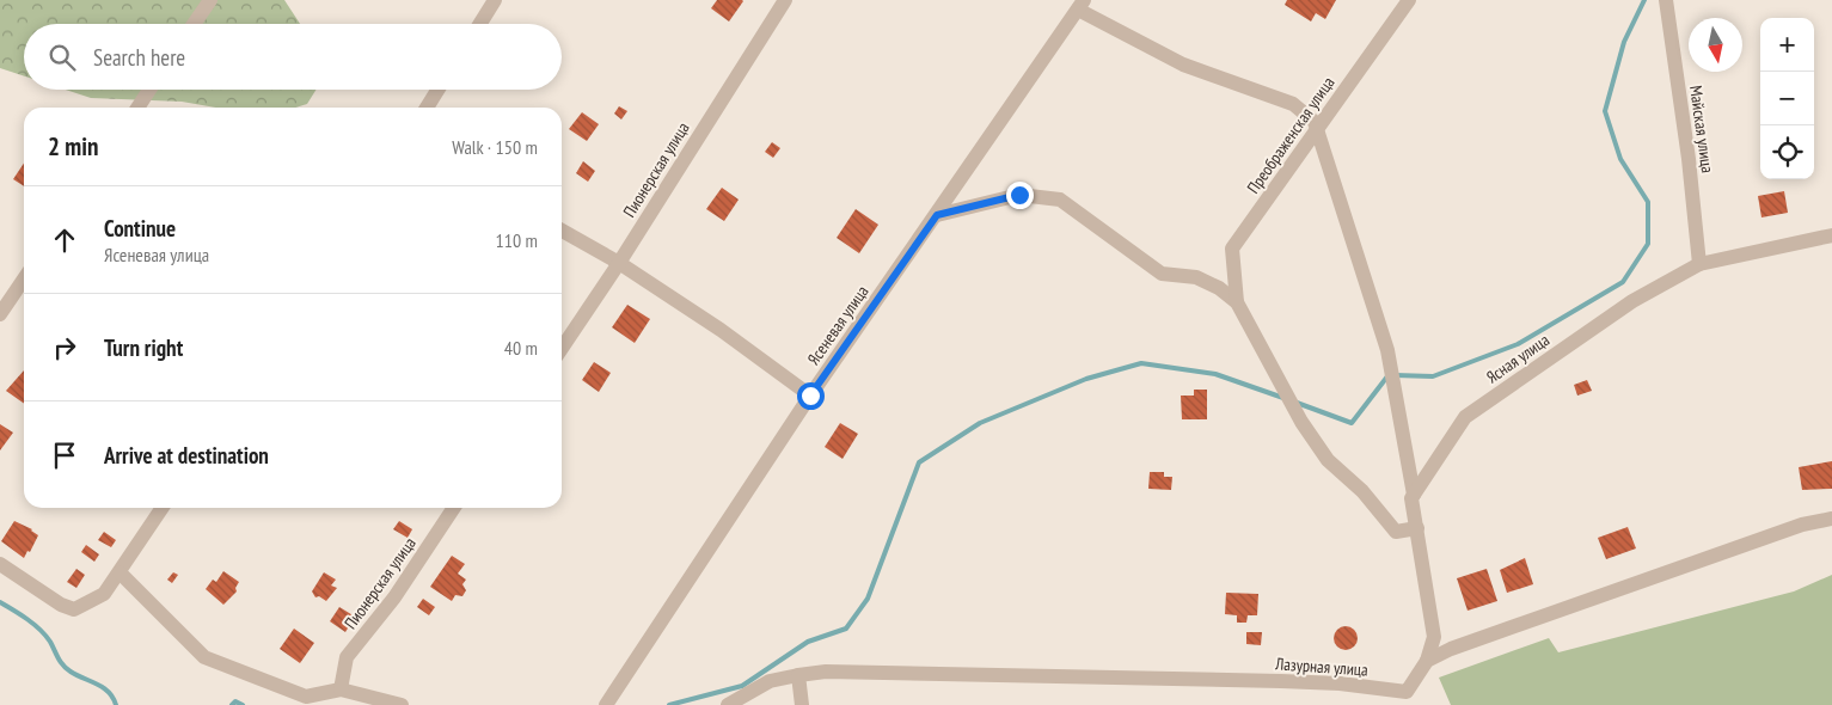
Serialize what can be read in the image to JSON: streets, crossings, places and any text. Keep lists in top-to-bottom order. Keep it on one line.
{"streets":{"street":["Майская улица","Преображенская улица","Пионерская улица","Ясеневая улица","Ясная улица","Лазурная улица"]},"crossings":[["Майская улица","Ясная улица"]],"north":"bottom","page":{"map_buttons":["+","−"],"search":"Search here","heading":["2 min","Walk · 150 m"],"list":[["Continue","Ясеневая улица","110 m"],["Turn right","40 m"],"Arrive at destination"]}}
